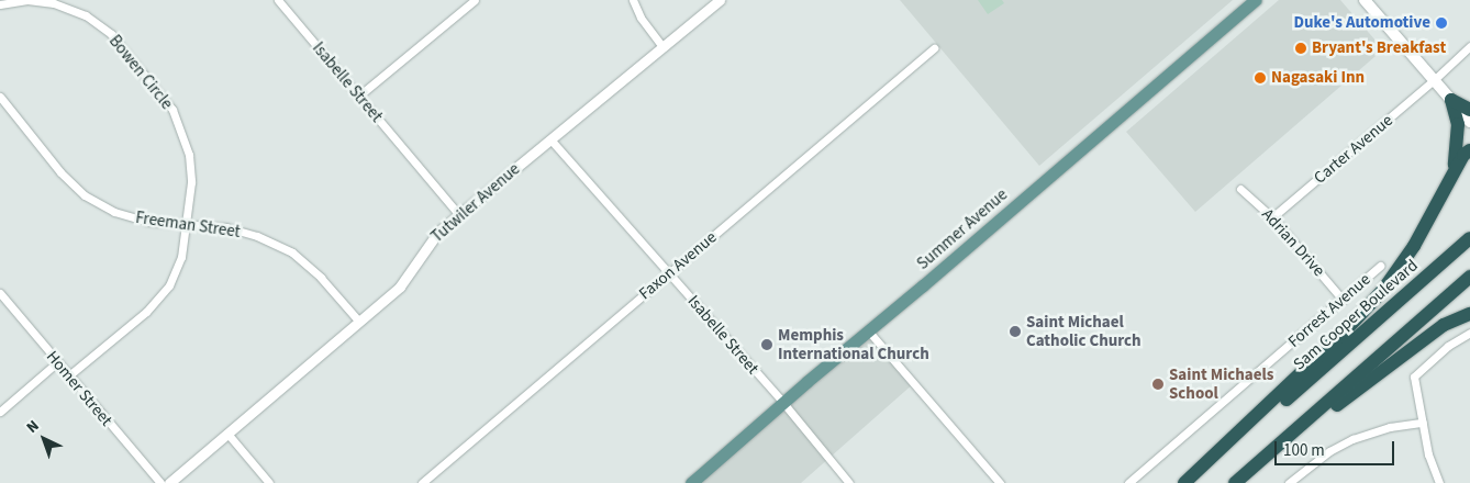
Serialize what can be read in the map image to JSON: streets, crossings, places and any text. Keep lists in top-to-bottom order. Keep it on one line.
{"streets":{"highway":["Sam Cooper Boulevard"],"main road":["Summer Avenue"],"street":["Bowen Circle","Isabelle Street","Carter Avenue","Tutwiler Avenue","Freeman Street","Adrian Drive","Faxon Avenue","Forrest Avenue","Homer Street"]},"crossings":[["Bowen Circle","Freeman Street"],["Bowen Circle","Homer Street"],["Isabelle Street","Tutwiler Avenue"],["Isabelle Street","Summer Avenue"],["Isabelle Street","Faxon Avenue"],["Carter Avenue","Adrian Drive"],["Tutwiler Avenue","Freeman Street"],["Adrian Drive","Forrest Avenue"]],"places":["Duke's Automotive","Bryant's Breakfast","Nagasaki Inn","Saint Michael Catholic Church","Memphis International Church","Saint Michaels School"],"scale_bar":"100 m","north":"top left"}
